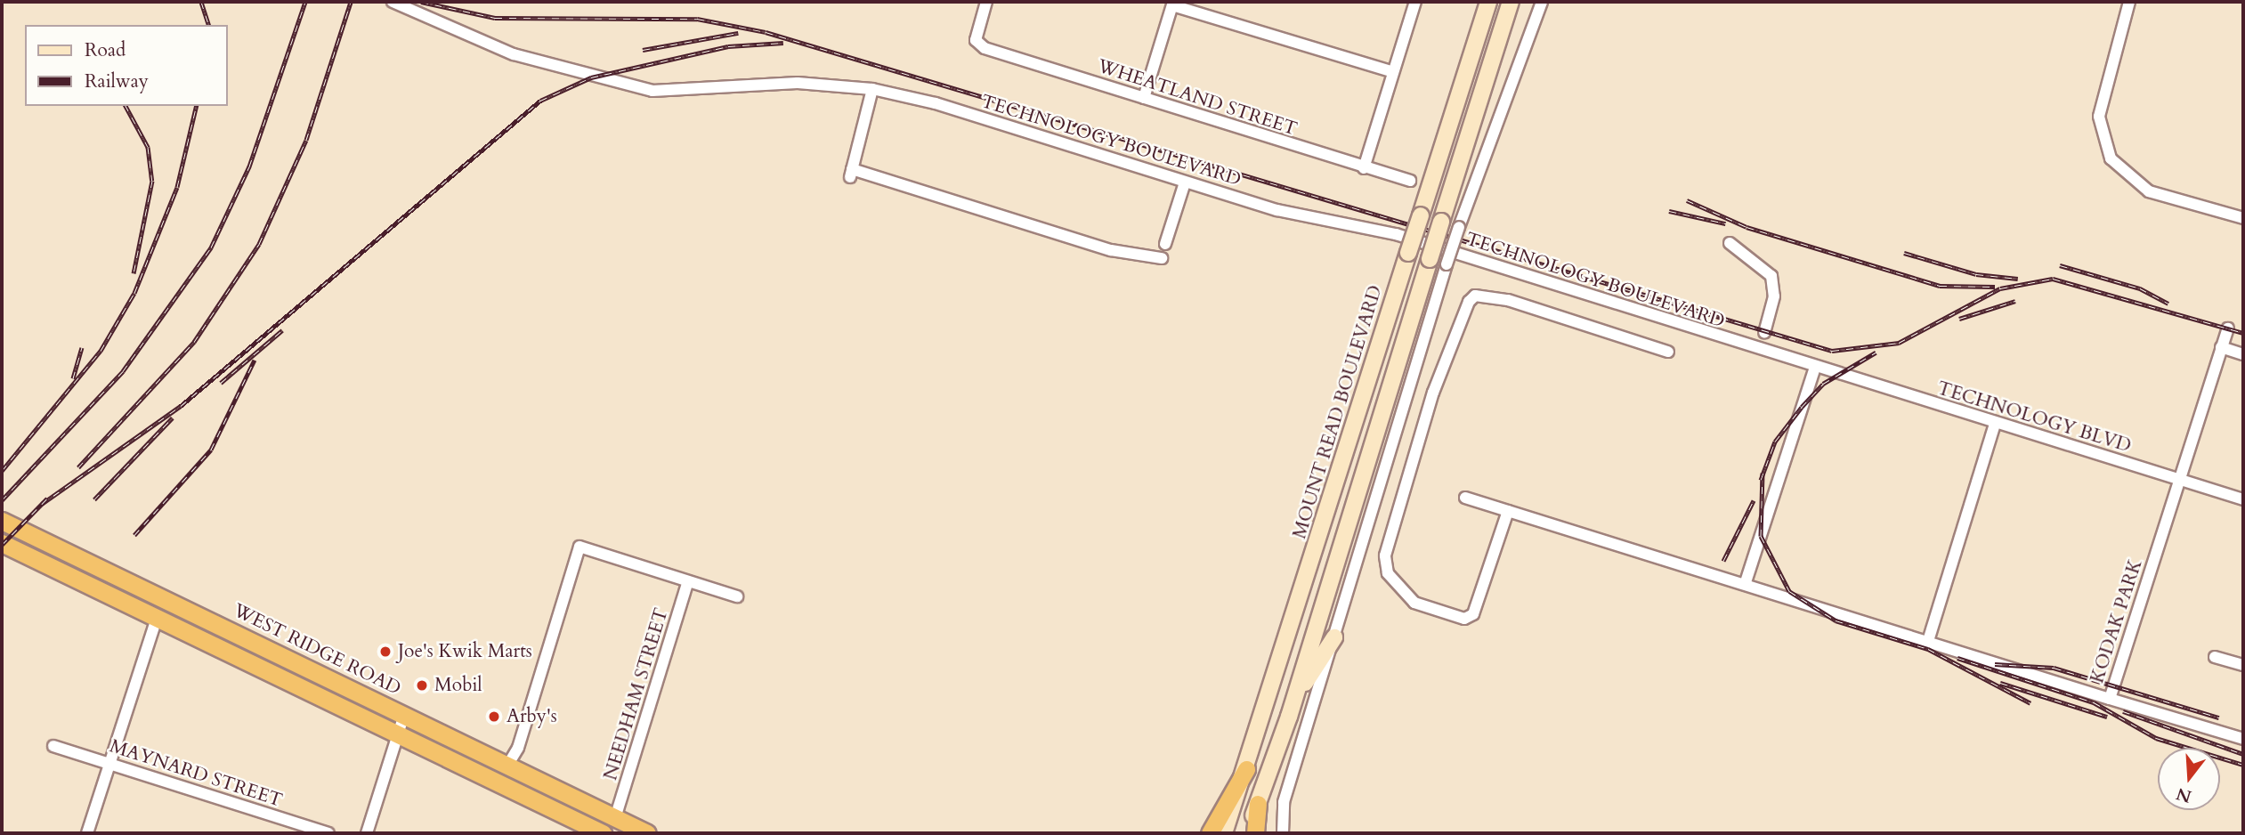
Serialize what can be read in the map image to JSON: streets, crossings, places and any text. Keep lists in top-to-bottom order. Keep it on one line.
{"streets":{"highway":["WEST RIDGE ROAD"],"main road":["MOUNT READ BOULEVARD"],"street":["WHEATLAND STREET","TECHNOLOGY BOULEVARD","TECHNOLOGY BLVD","KODAK PARK","NEEDHAM STREET","MAYNARD STREET"]},"crossings":[["TECHNOLOGY BOULEVARD","TECHNOLOGY BLVD"],["TECHNOLOGY BLVD","KODAK PARK"],["WEST RIDGE ROAD","NEEDHAM STREET"]],"places":["Joe's Kwik Marts","Mobil","Arby's"],"legend":["Road","Railway"],"north":"bottom"}
